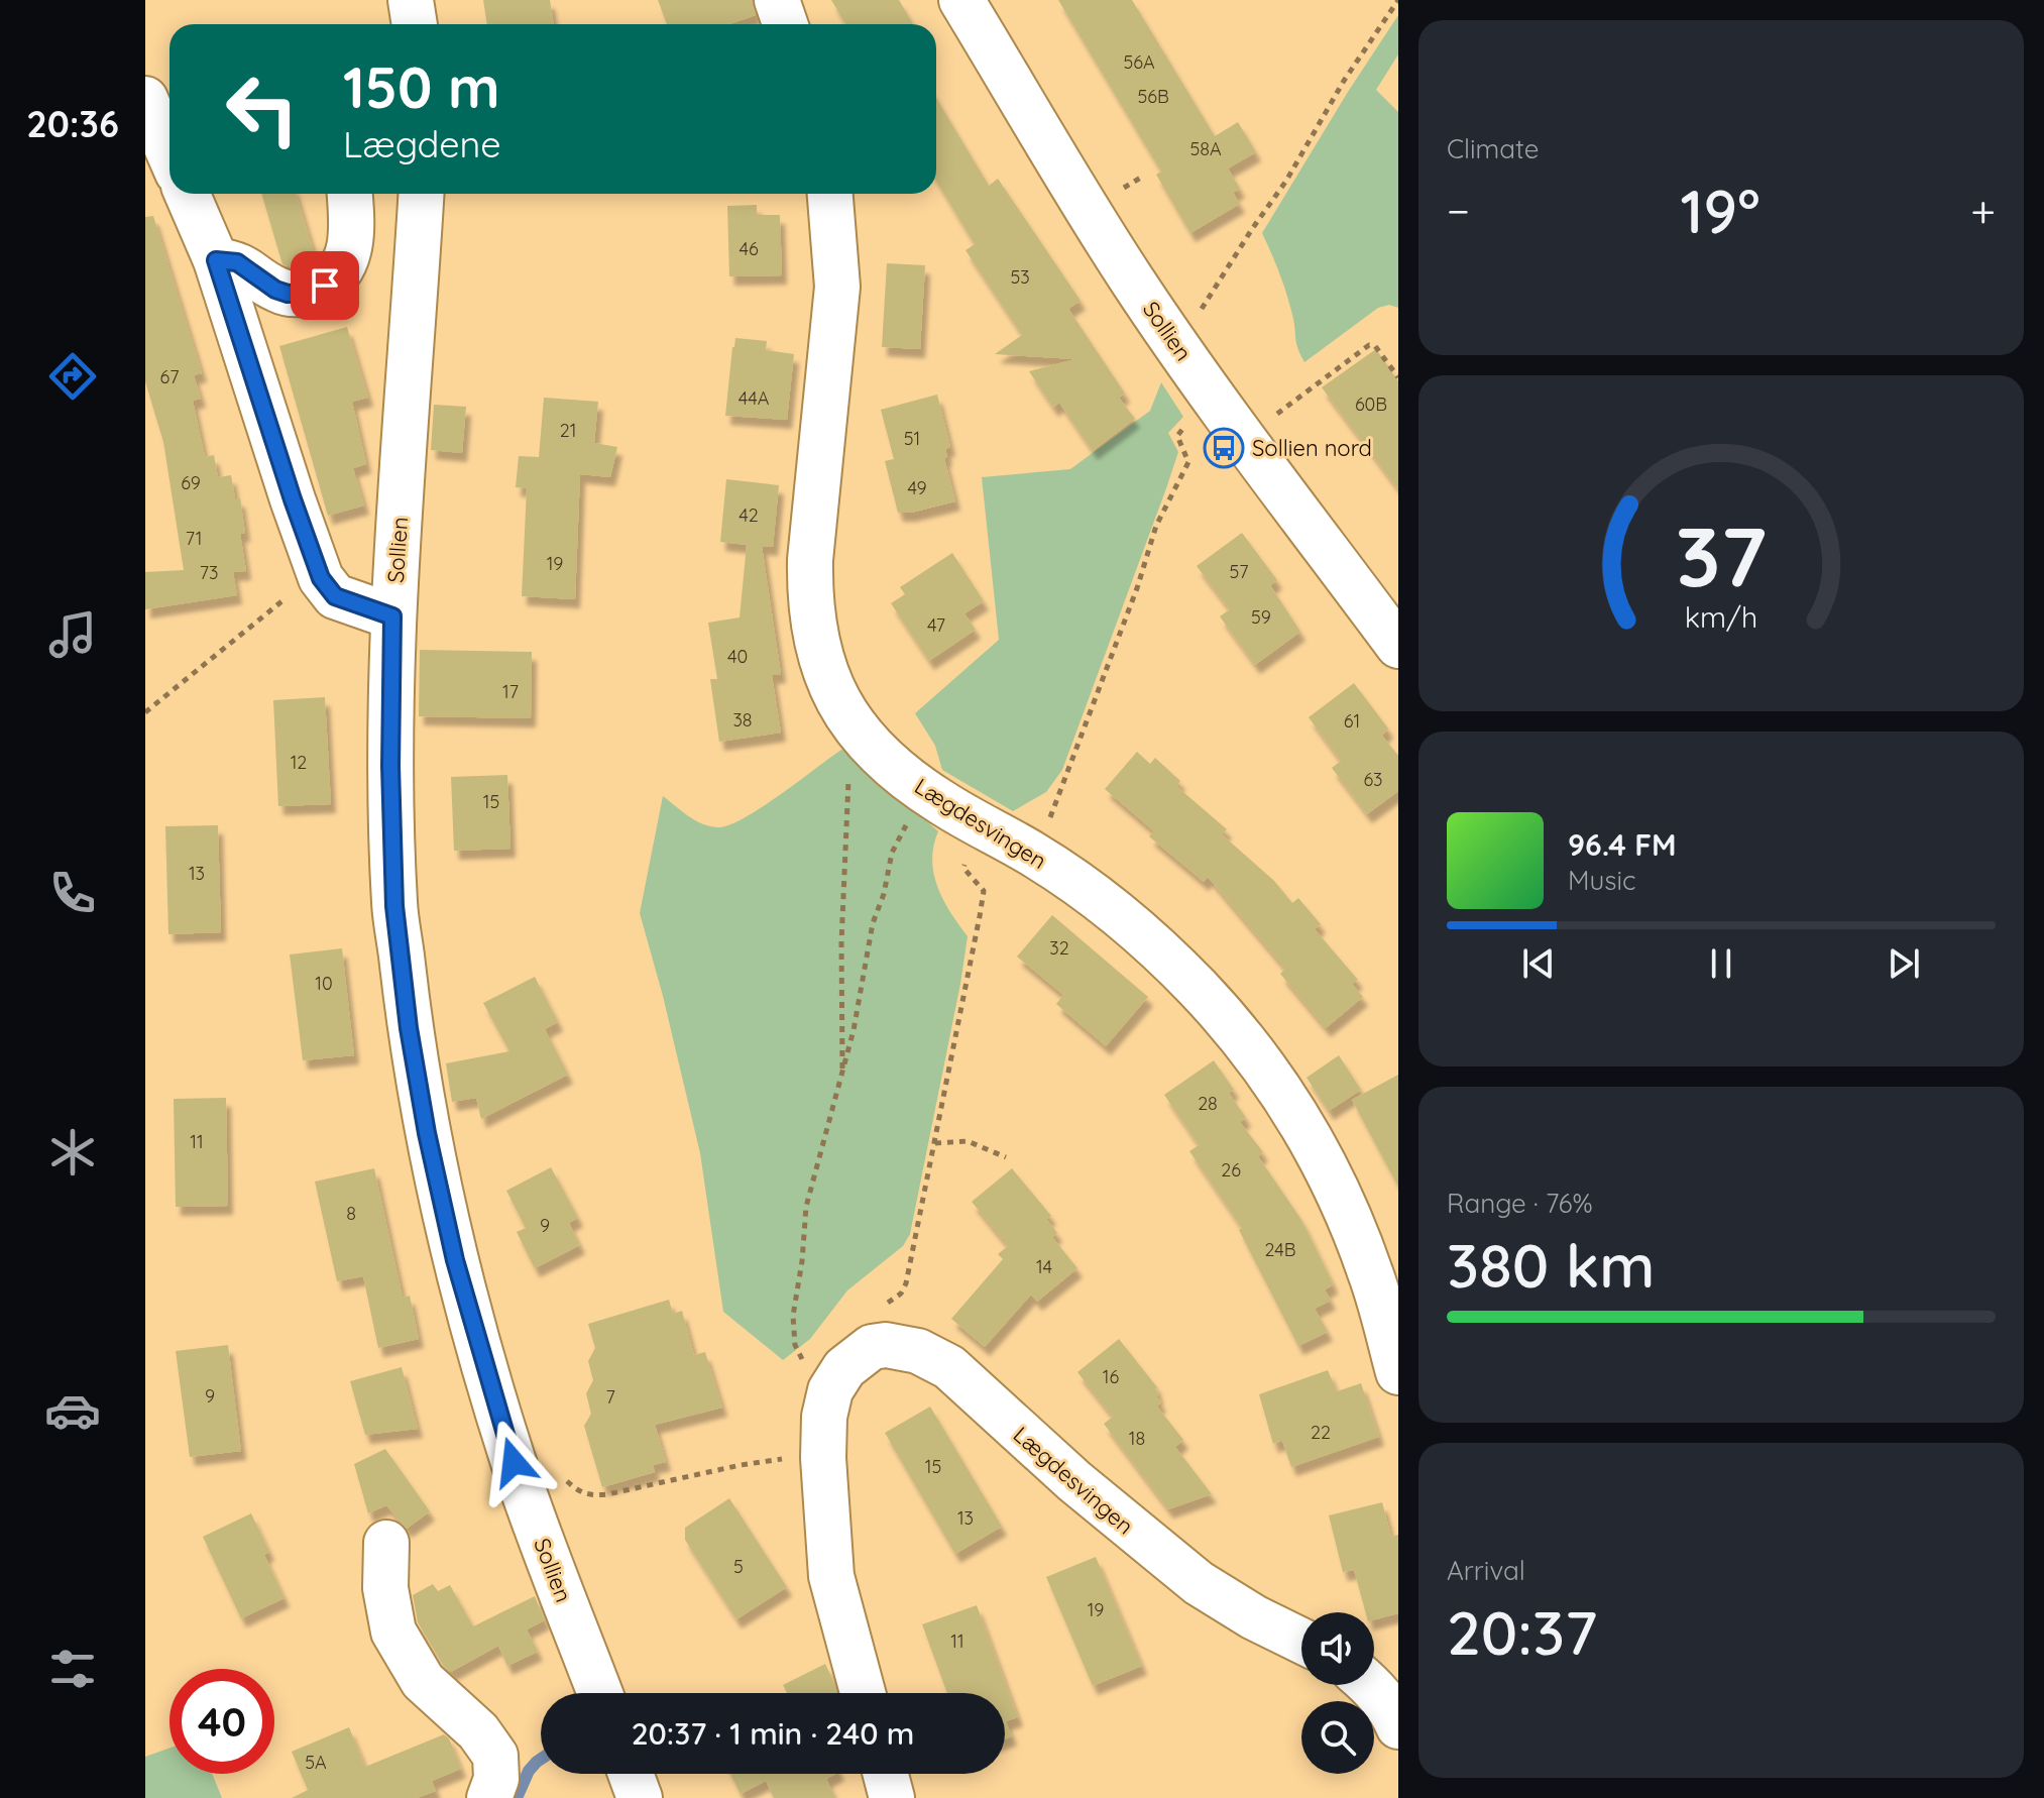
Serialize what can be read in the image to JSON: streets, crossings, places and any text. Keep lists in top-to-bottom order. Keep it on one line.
{"streets":{"street":["Sollien","Lægdesvingen"]},"places":{"bus stop":["Sollien nord"]},"house_numbers":["56A","56B","58A","46","53","67","44A","60B","21","51","69","49","42","71","19","57","73","59","47","40","17","38","61","12","63","15","13","32","10","28","11","26","8","9","24B","14","16","9","7","22","18","15","13","5","19","11","5A"],"page":{"tabs":"20:36","tile":["Climate",["Range · 76%","380 km"],["Arrival","20:37"]],"turn":["150 m","Lægdene"],"heat":["−","19°","+"],"song":["96.4 FM","Music"],"limit":"40","trip":"20:37 · 1 min · 240 m","gauge":["37","km/h"]}}
